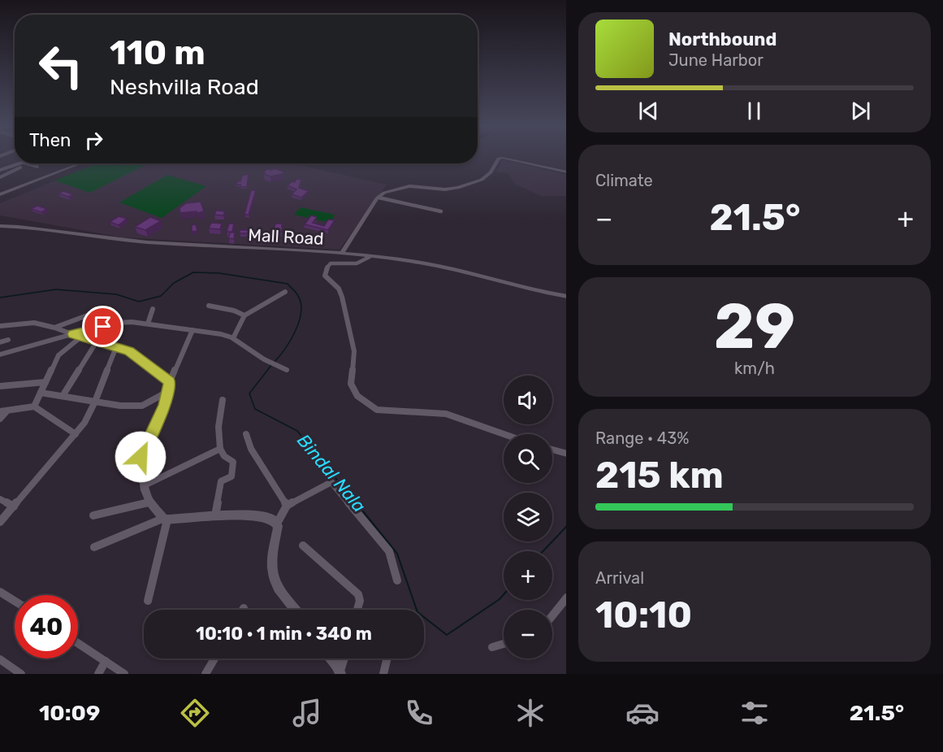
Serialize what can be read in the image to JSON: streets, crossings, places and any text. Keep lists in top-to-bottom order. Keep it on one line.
{"streets":{"street":["Mall Road"]},"water":["Bindal Nala"],"page":{"turn":["110 m","Neshvilla Road"],"song":["Northbound","June Harbor"],"then":"Then","tile":["Climate",["29","km/h"],["Range · 43%","215 km"],["Arrival","10:10"]],"heat":["−","21.5°","+"],"map_buttons":["+","−"],"limit":"40","trip":"10:10 · 1 min · 340 m","tabs":["10:09","21.5°"]}}
